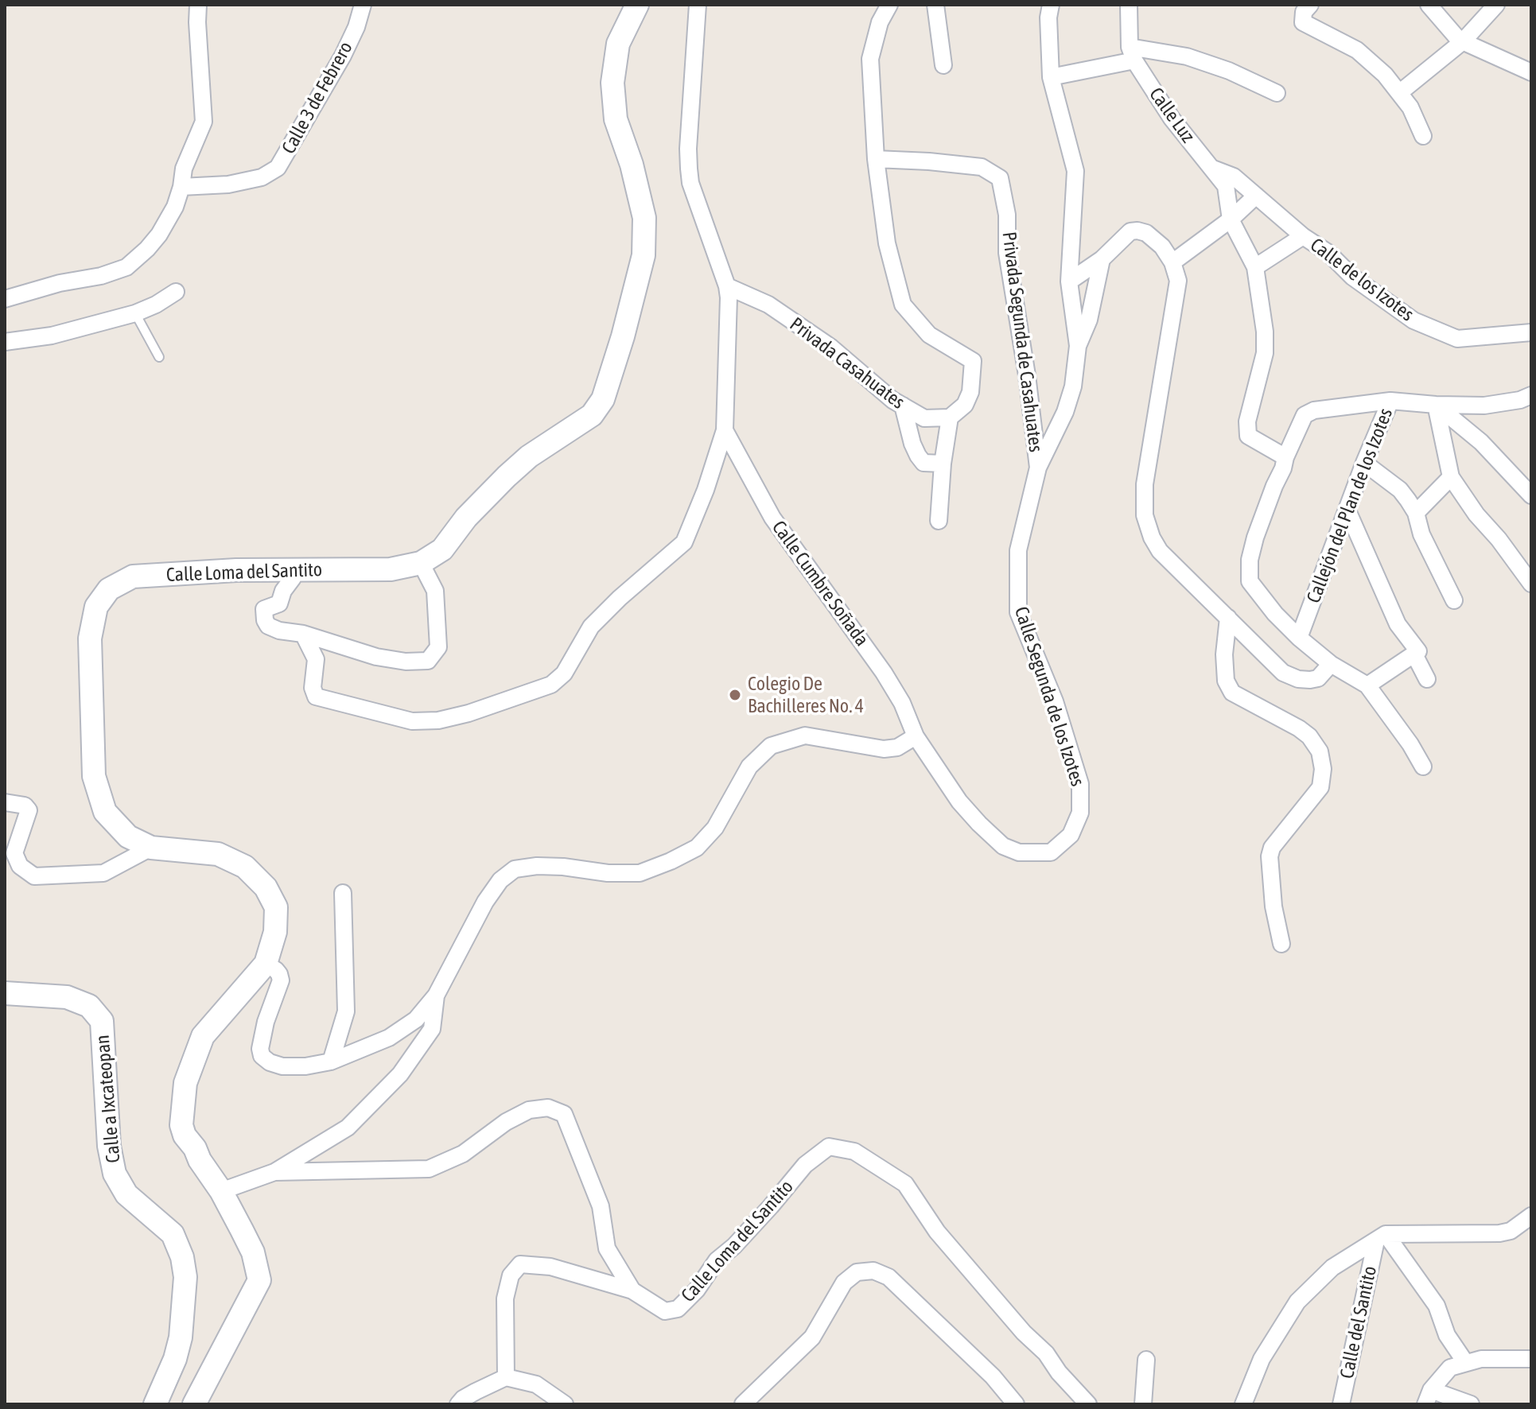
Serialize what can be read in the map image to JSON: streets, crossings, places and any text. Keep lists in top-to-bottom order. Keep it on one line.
{"streets":{"main road":["Calle Loma del Santito","Calle a Ixcateopan"],"street":["Calle 3 de Febrero","Calle Luz","Calle de los Izotes","Privada Segunda de Casahuates","Privada Casahuates","Callejón del Plan de los Izotes","Calle Cumbre Soñada","Calle Segunda de los Izotes","Calle del Santito"]},"crossings":[["Calle Luz","Calle de los Izotes"],["Privada Segunda de Casahuates","Calle Segunda de los Izotes"],["Privada Casahuates","Calle Cumbre Soñada"],["Calle Cumbre Soñada","Calle Segunda de los Izotes"]],"places":["Colegio De Bachilleres No. 4"]}
